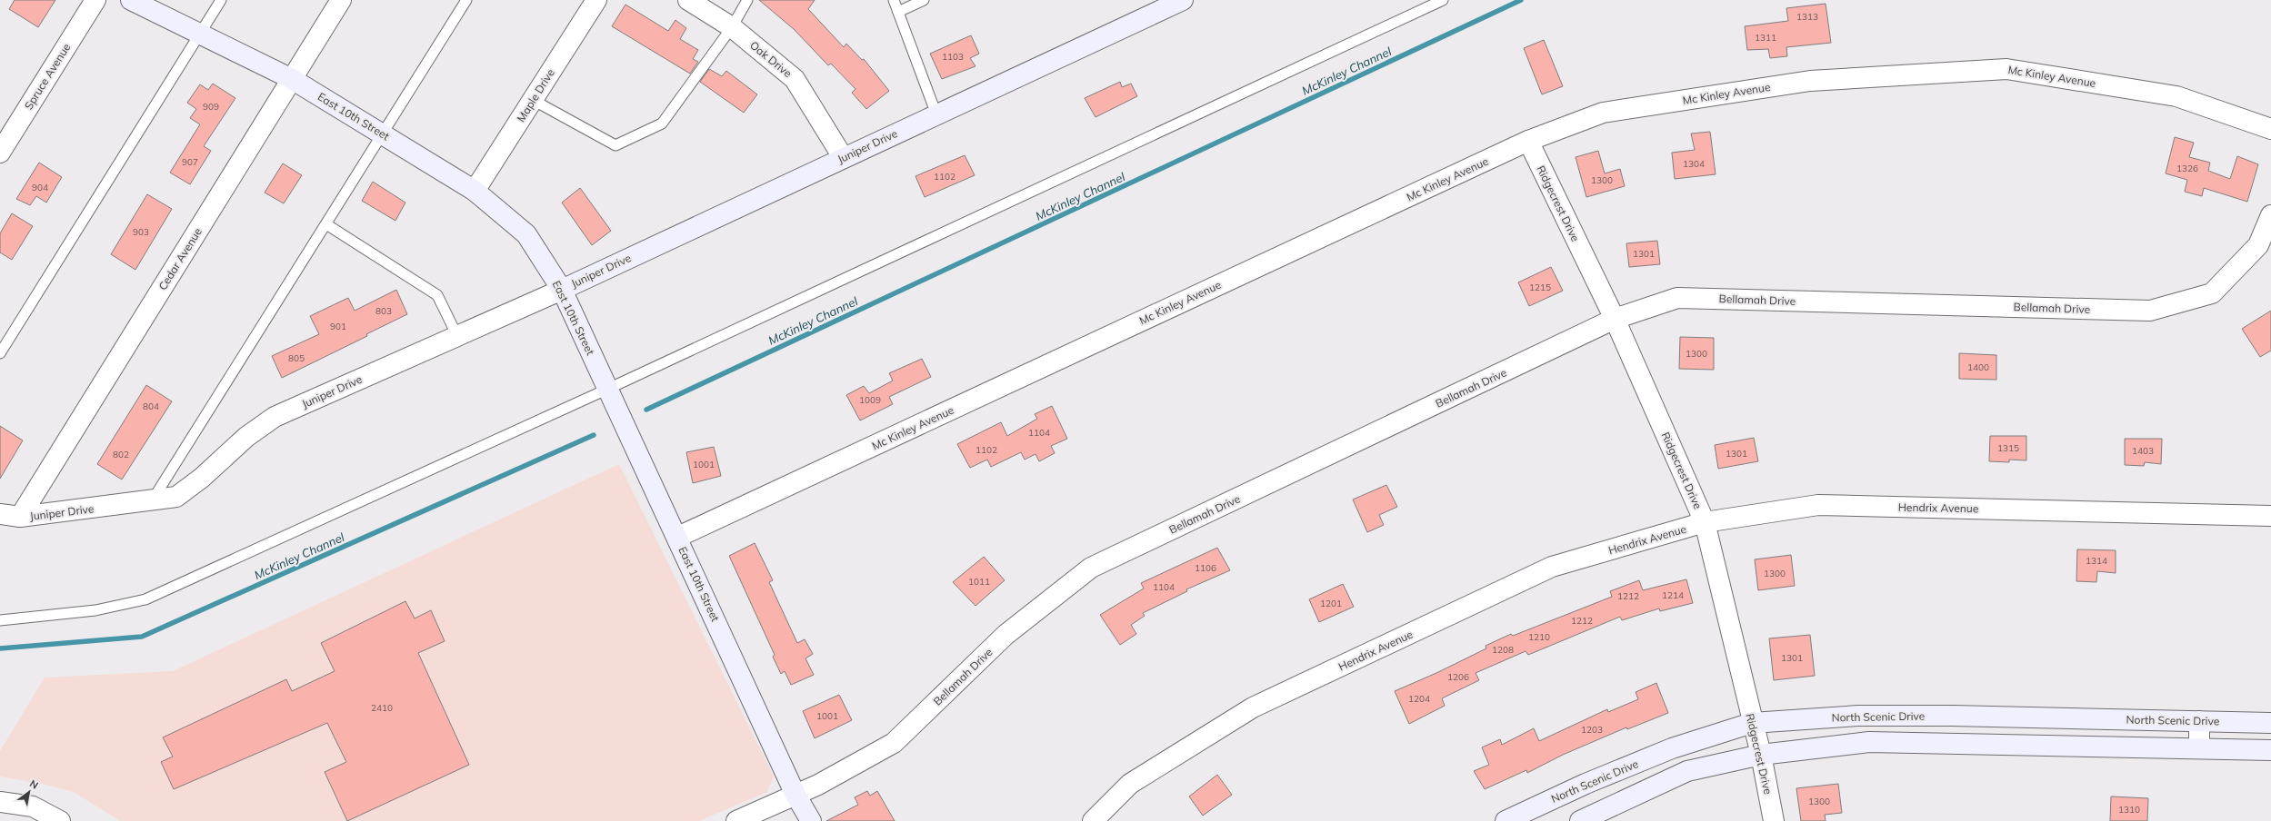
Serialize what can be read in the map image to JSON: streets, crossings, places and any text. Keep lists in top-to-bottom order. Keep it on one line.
{"streets":{"main road":["East 10th Street","Juniper Drive","North Scenic Drive"],"street":["Oak Drive","Spruce Avenue","Mc Kinley Avenue","Maple Drive","Ridgecrest Drive","Cedar Avenue","Bellamah Drive","Hendrix Avenue"]},"crossings":[["Oak Drive","Juniper Drive"],["Mc Kinley Avenue","East 10th Street"],["Mc Kinley Avenue","Ridgecrest Drive"],["Maple Drive","East 10th Street"],["East 10th Street","Juniper Drive"],["East 10th Street","Cedar Avenue"],["East 10th Street","Bellamah Drive"],["Juniper Drive","Cedar Avenue"],["Ridgecrest Drive","Bellamah Drive"],["Ridgecrest Drive","Hendrix Avenue"],["Ridgecrest Drive","North Scenic Drive"]],"water":["McKinley Channel"],"house_numbers":["1313","1311","1103","909","907","1304","1326","1102","1300","904","903","1301","1215","803","901","1300","805","1400","1009","804","1104","1315","1102","1403","1301","802","1001","1314","1106","1300","1011","1104","1214","1212","1201","1212","1210","1208","1301","1206","1204","2410","1001","1203","1300","1310"],"north":"top right"}
